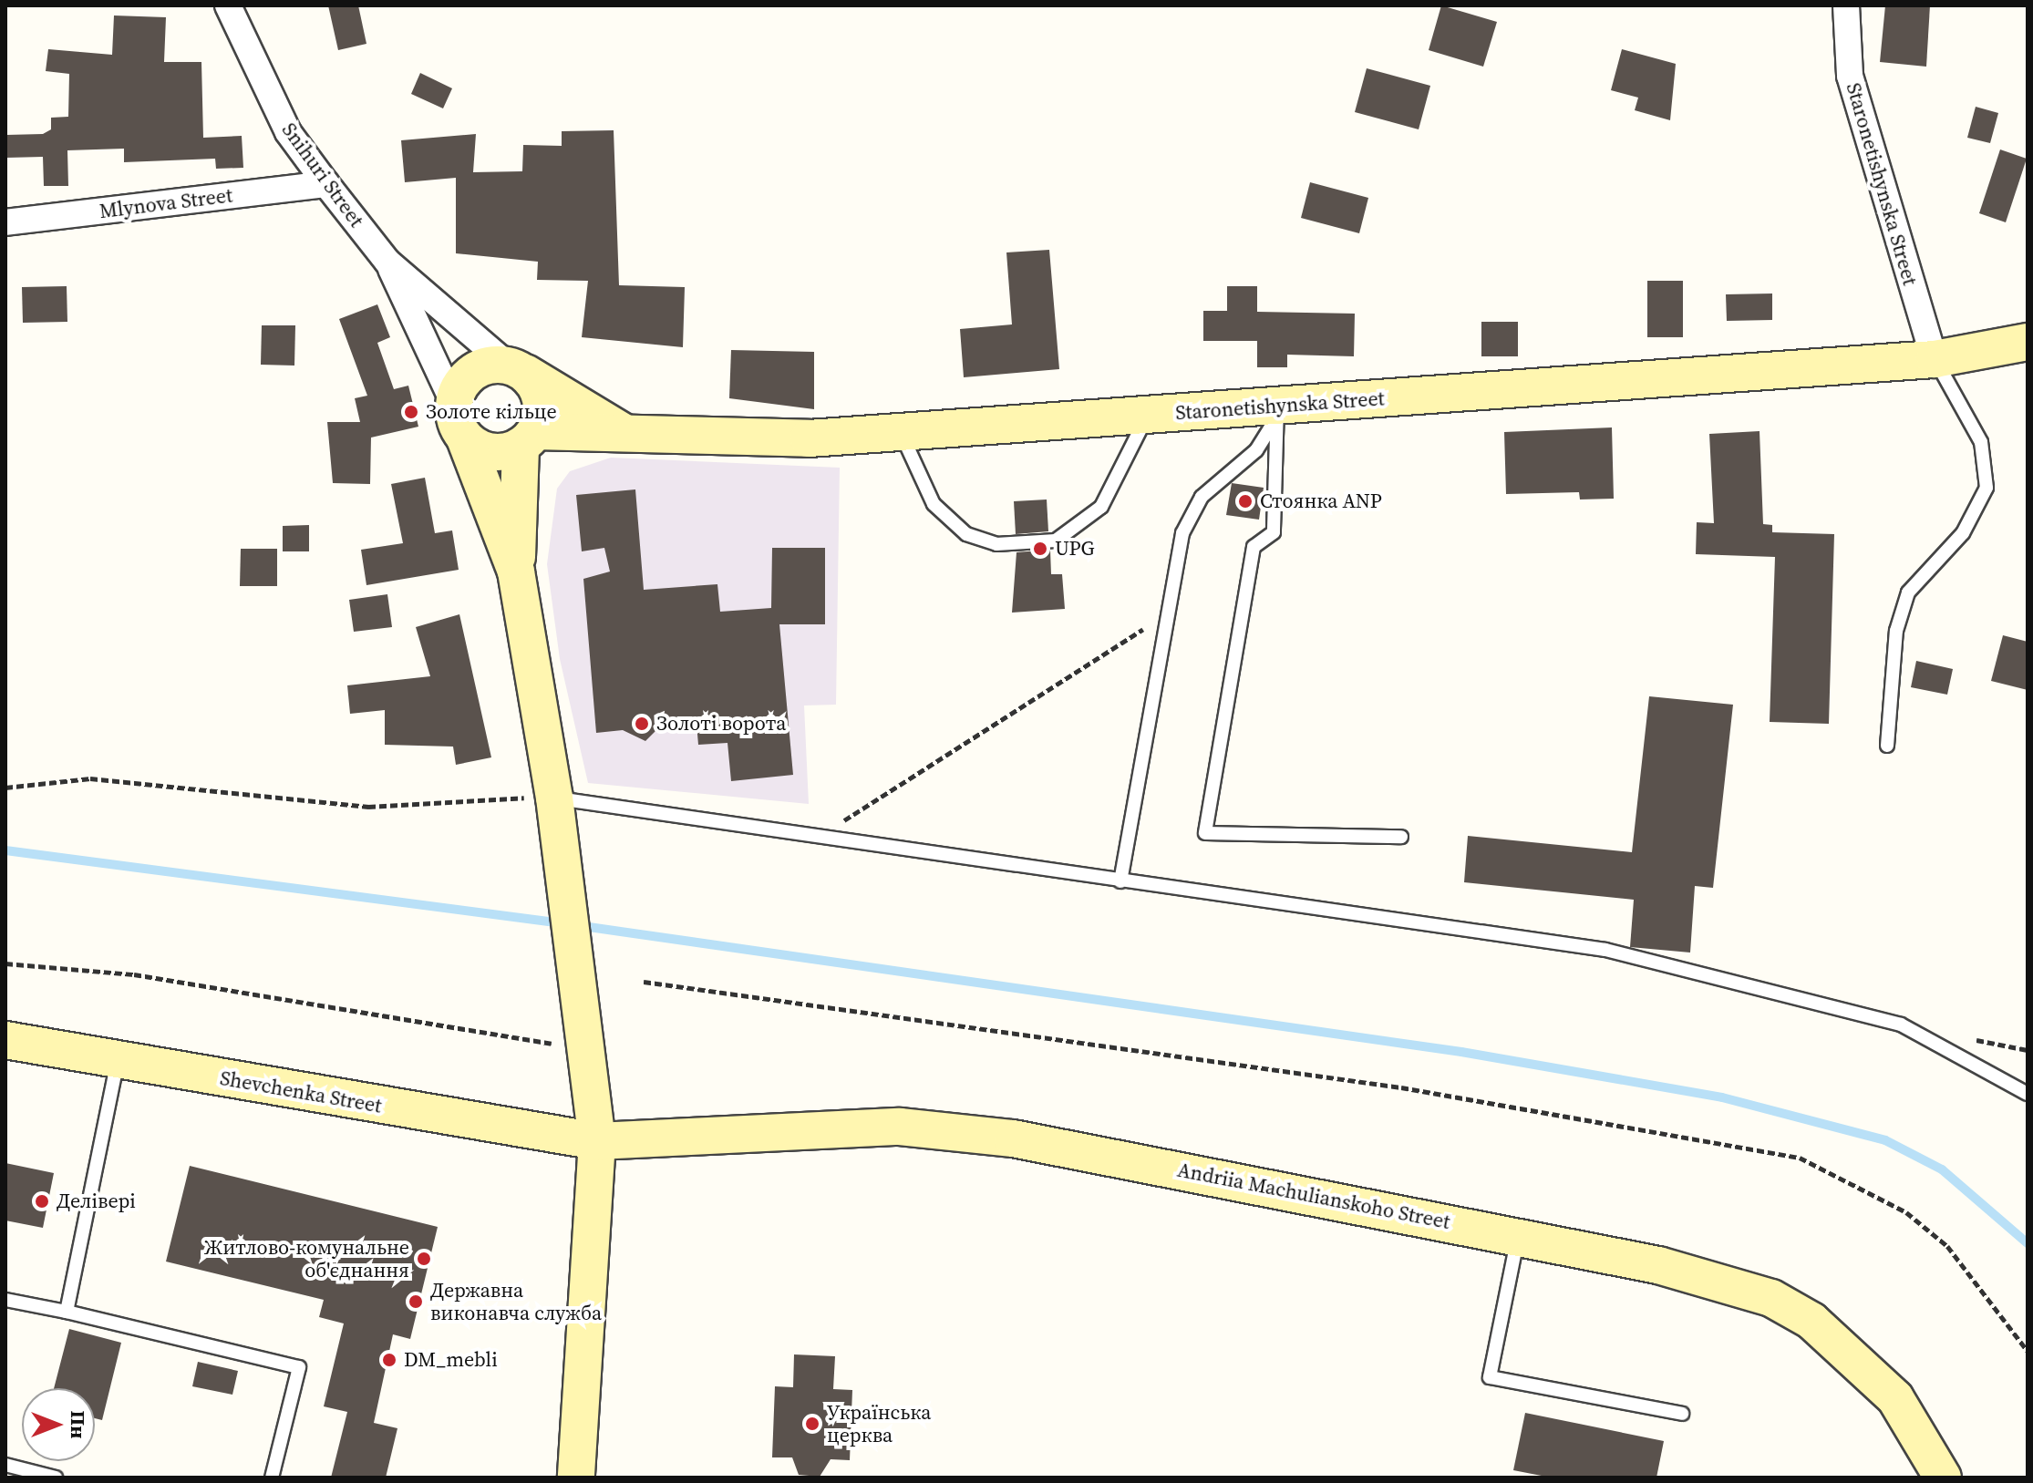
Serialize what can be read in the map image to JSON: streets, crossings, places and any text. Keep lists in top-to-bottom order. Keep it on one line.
{"streets":{"main road":["Staronetishynska Street","Shevchenka Street","Andriia Machulianskoho Street"],"street":["Snihuri Street","Mlynova Street"]},"crossings":[["Snihuri Street","Staronetishynska Street"],["Snihuri Street","Mlynova Street"],["Shevchenka Street","Andriia Machulianskoho Street"]],"places":["Золоте кільце","Стоянка ANP","UPG","Золоті ворота","Делівері","Житлово-комунальне об'єднання","Державна виконавча служба","DM_mebli","Українська церква"],"north":"right"}
